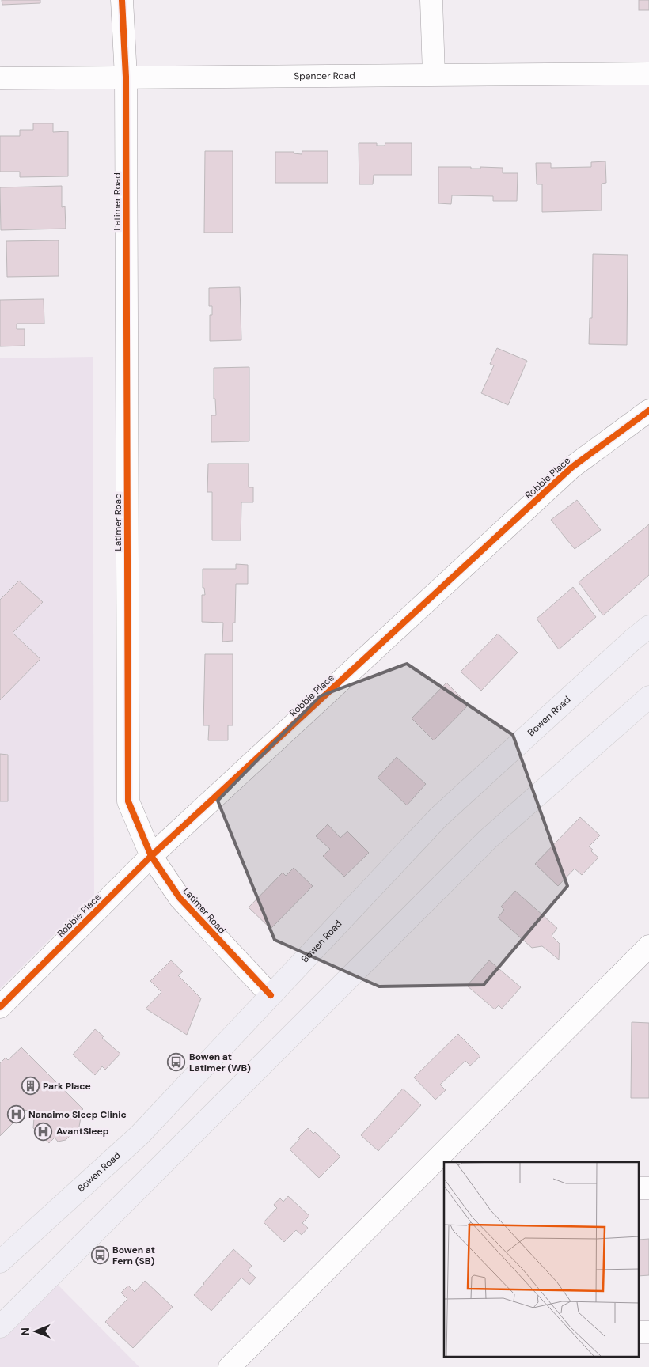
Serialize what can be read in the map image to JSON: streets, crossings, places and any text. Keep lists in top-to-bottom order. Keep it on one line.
{"streets":{"main road":["Bowen Road"],"street":["Spencer Road","Latimer Road","Robbie Place"]},"crossings":[["Spencer Road","Latimer Road"],["Latimer Road","Robbie Place"],["Latimer Road","Bowen Road"]],"places":{"bus stop":["Bowen at Latimer (WB)","Bowen at Fern (SB)"],"building":["Park Place"],"hospital":["Nanaimo Sleep Clinic","AvantSleep"]},"north":"left"}
